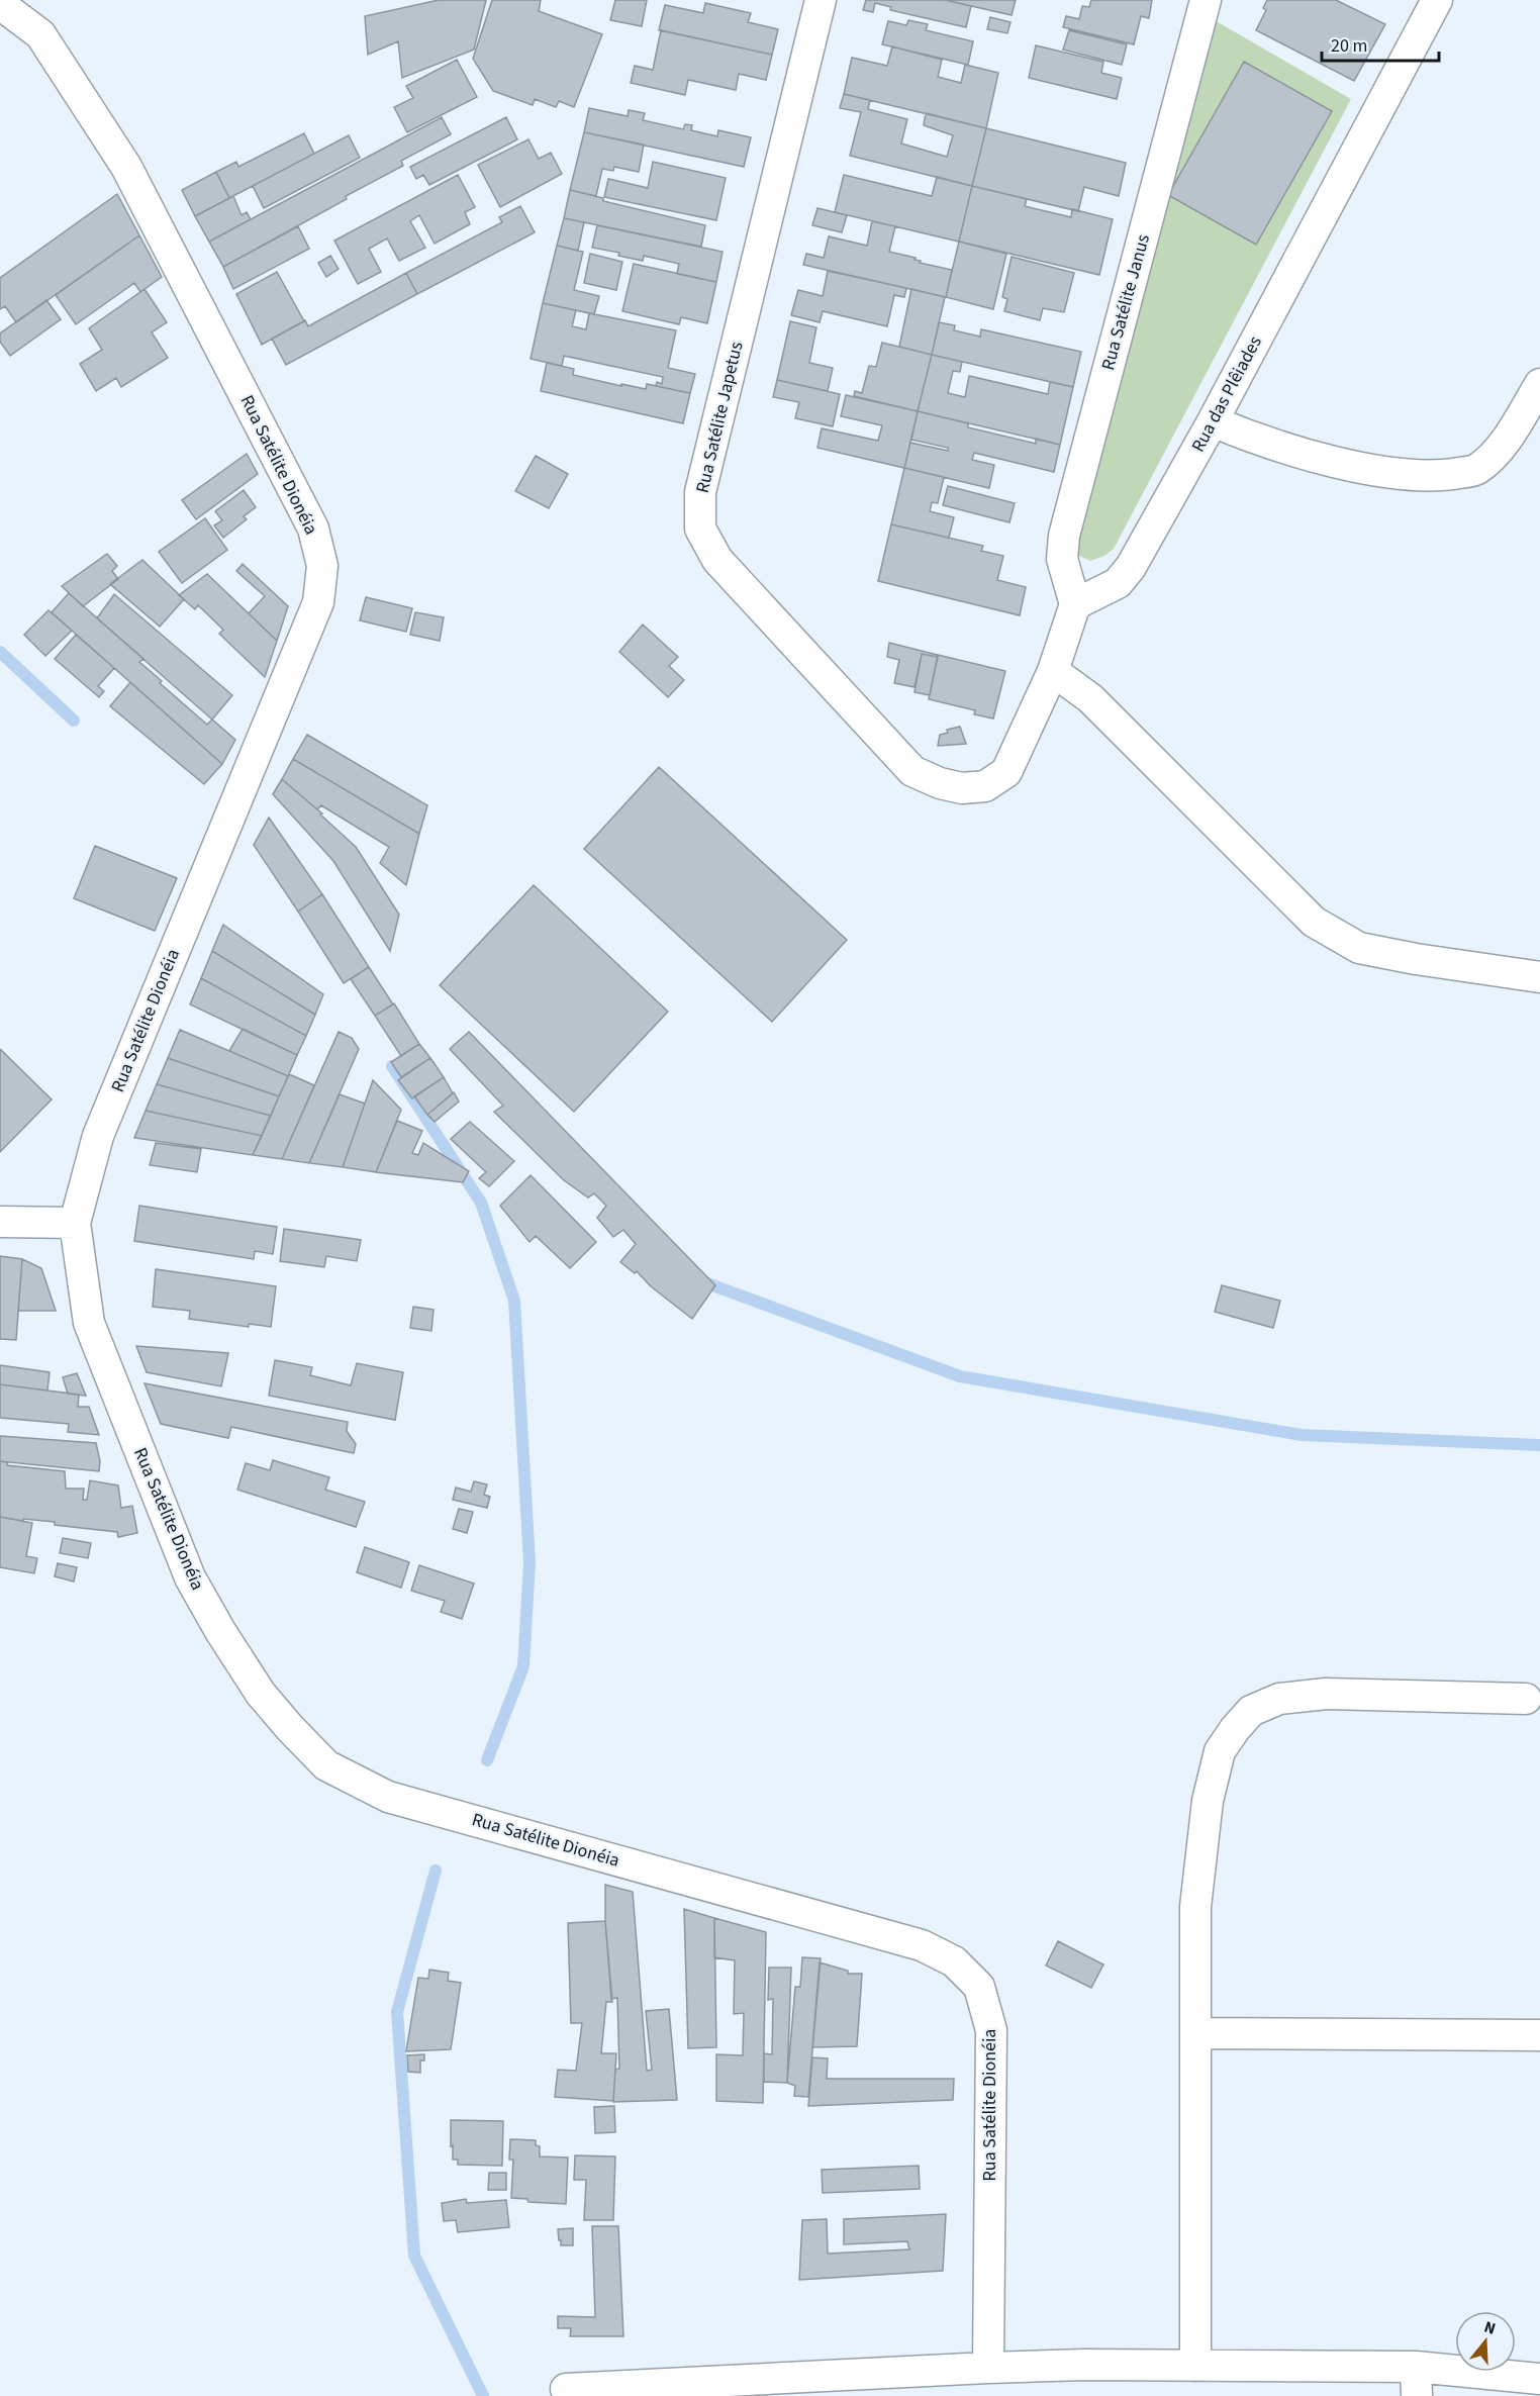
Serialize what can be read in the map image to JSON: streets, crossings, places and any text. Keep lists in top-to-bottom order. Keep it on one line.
{"streets":{"street":["Rua Satélite Janus","Rua das Plêiades","Rua Satélite Japetus","Rua Satélite Dionéia"]},"crossings":[["Rua Satélite Janus","Rua das Plêiades"]],"scale_bar":"20 m","north":"top"}
